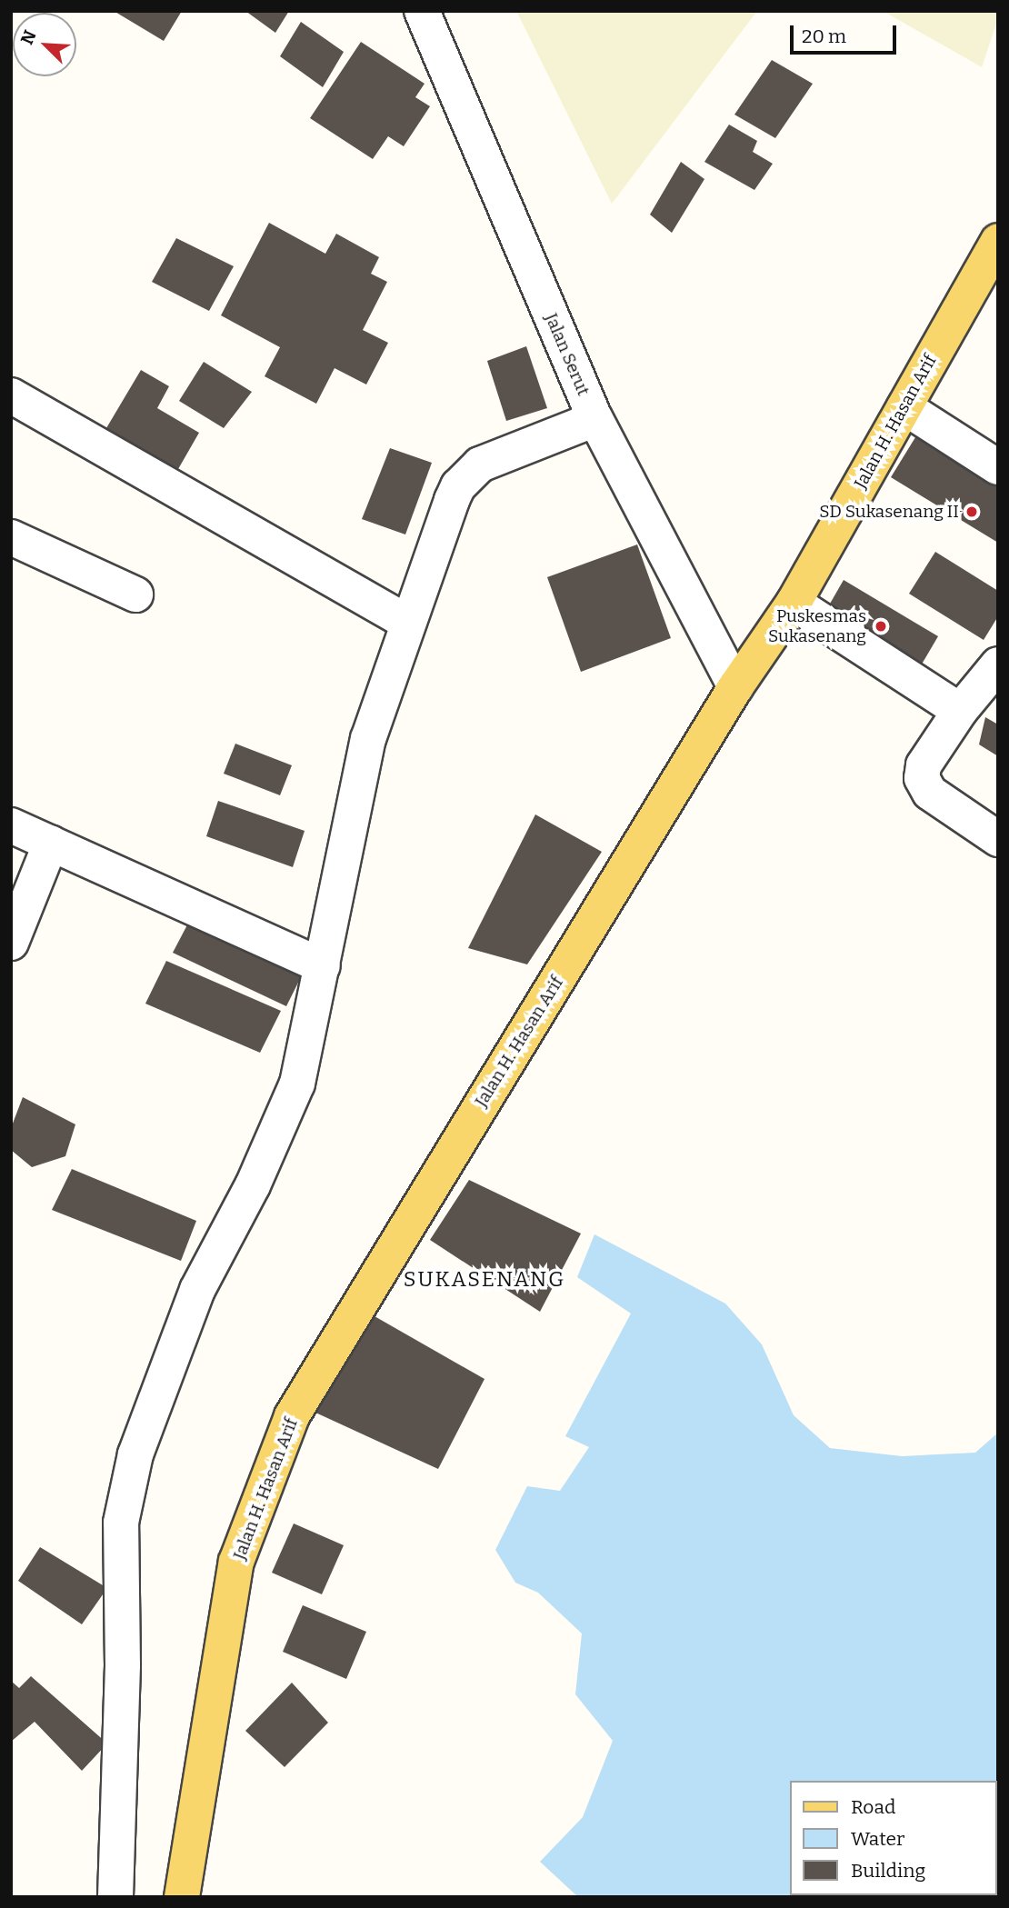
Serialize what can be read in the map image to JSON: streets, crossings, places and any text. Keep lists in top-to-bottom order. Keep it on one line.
{"streets":{"main road":["Jalan H. Hasan Arif"],"street":["Jalan Serut"]},"crossings":[["Jalan Serut","Jalan H. Hasan Arif"]],"districts":["SUKASENANG"],"places":["SD Sukasenang II","Puskesmas Sukasenang"],"legend":["Road","Water","Building"],"scale_bar":"20 m","north":"top left"}
